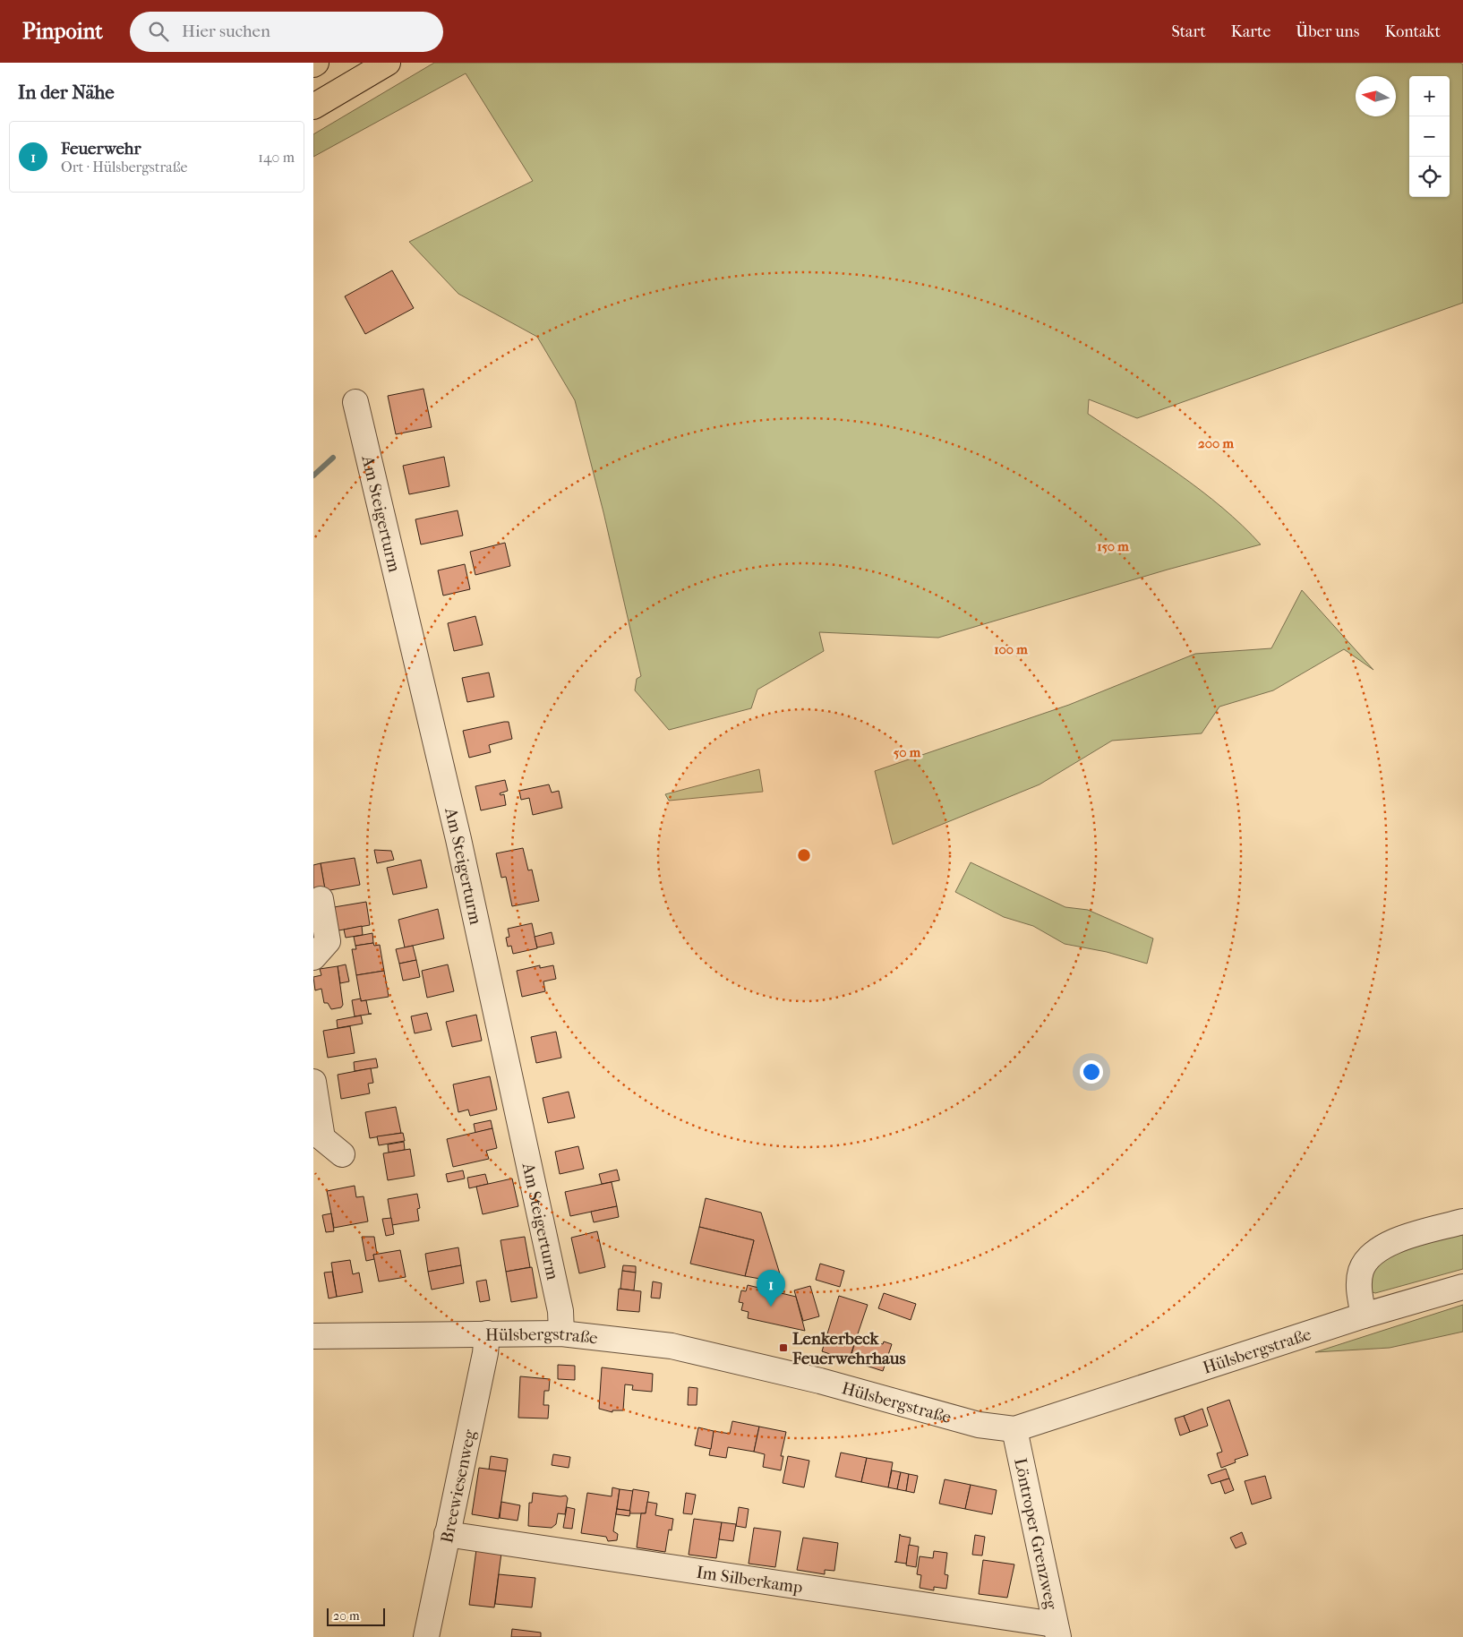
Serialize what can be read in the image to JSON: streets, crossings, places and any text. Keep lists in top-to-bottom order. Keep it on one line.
{"streets":{"street":["Am Steigerturm","Hülsbergstraße","Breewiesenweg","Löntroper Grenzweg","Im Silberkamp"]},"crossings":[["Am Steigerturm","Hülsbergstraße"],["Hülsbergstraße","Breewiesenweg"],["Hülsbergstraße","Löntroper Grenzweg"],["Breewiesenweg","Im Silberkamp"],["Löntroper Grenzweg","Im Silberkamp"]],"places":{"transit":["Lenkerbeck Feuerwehrhaus"]},"scale_bar":"20 m","north":"left","page":{"header":"Pinpoint","search":"Hier suchen","nav":["Start","Karte","Über uns","Kontakt"],"heading":"In der Nähe","map_buttons":["+","−"],"list":[{"mark":"1","name":"Feuerwehr","note":"Ort · Hülsbergstraße","value":"140 m"}],"pins":"1","scale":"20 m"},"rings":["200 m","150 m","100 m","50 m"]}
